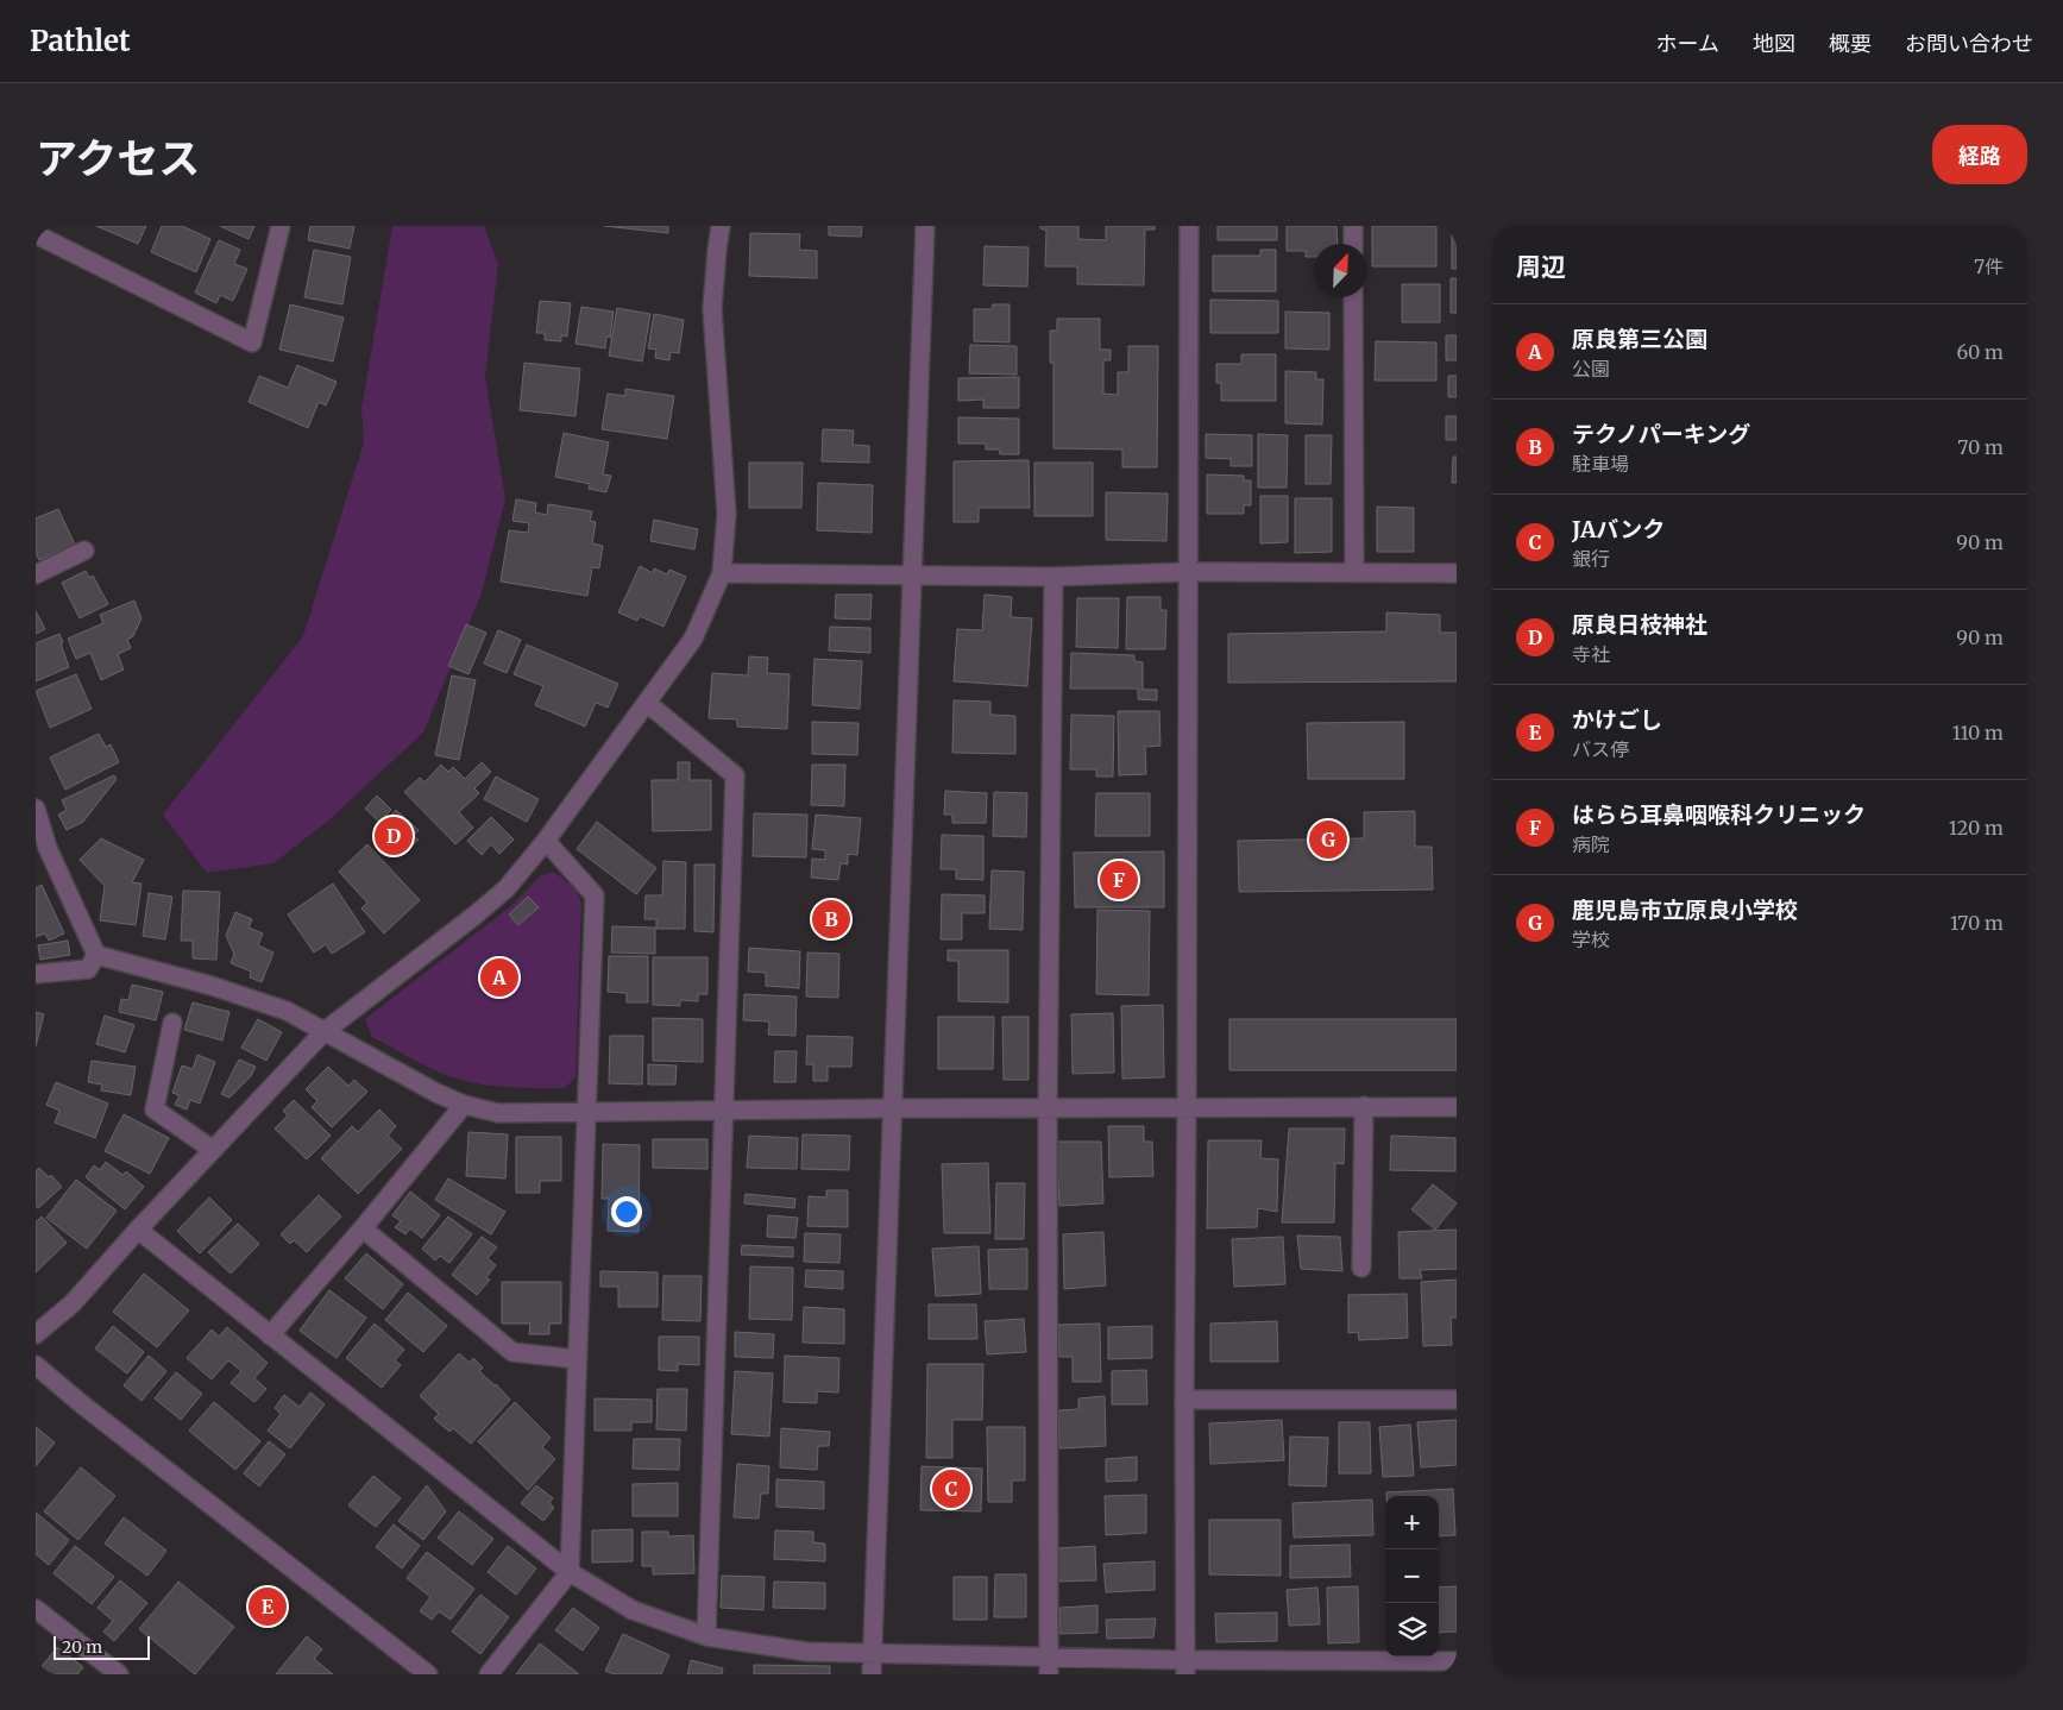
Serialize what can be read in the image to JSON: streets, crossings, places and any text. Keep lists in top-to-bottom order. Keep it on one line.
{"scale_bar":"20 m","north":"top right","page":{"header":"Pathlet","nav":["ホーム","地図","概要","お問い合わせ"],"title":"アクセス","buttons":"経路","heading":["周辺","7件"],"list":[{"mark":"A","name":"原良第三公園","note":"公園","value":"60 m"},{"mark":"B","name":"テクノパーキング","note":"駐車場","value":"70 m"},{"mark":"C","name":"JAバンク","note":"銀行","value":"90 m"},{"mark":"D","name":"原良日枝神社","note":"寺社","value":"90 m"},{"mark":"E","name":"かけごし","note":"バス停","value":"110 m"},{"mark":"F","name":"はらら耳鼻咽喉科クリニック","note":"病院","value":"120 m"},{"mark":"G","name":"鹿児島市立原良小学校","note":"学校","value":"170 m"}],"pins":["D","G","F","B","A","C","E"],"map_buttons":["+","−"],"scale":"20 m"}}
